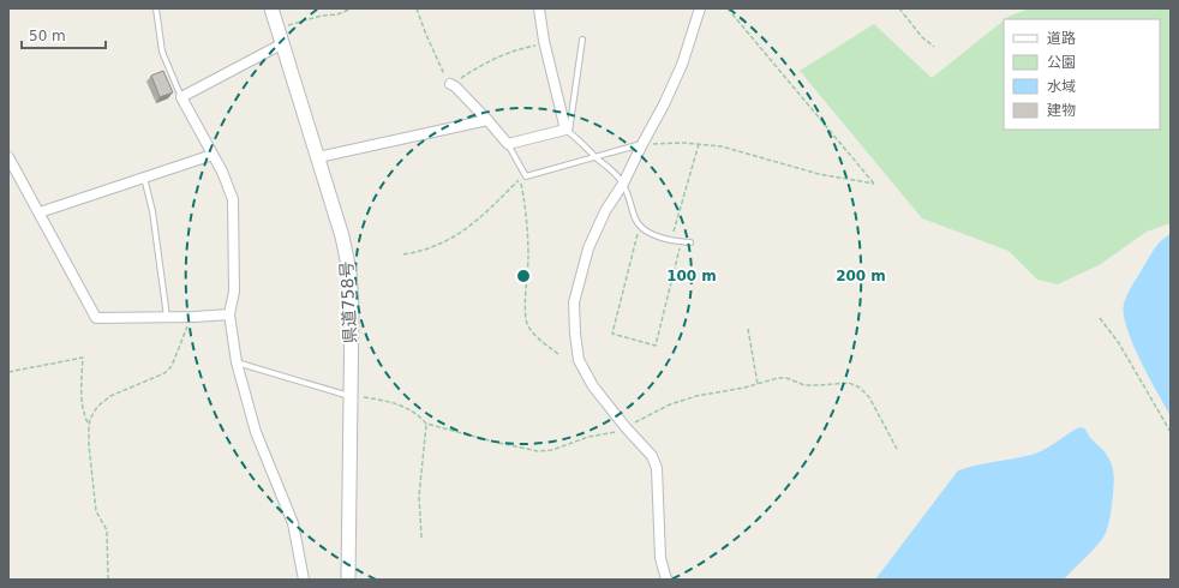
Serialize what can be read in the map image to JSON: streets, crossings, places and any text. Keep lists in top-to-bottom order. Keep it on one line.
{"streets":{"main road":["県道758号"]},"legend":["道路","公園","水域","建物"],"scale_bar":"50 m","rings":["100 m","200 m"]}
